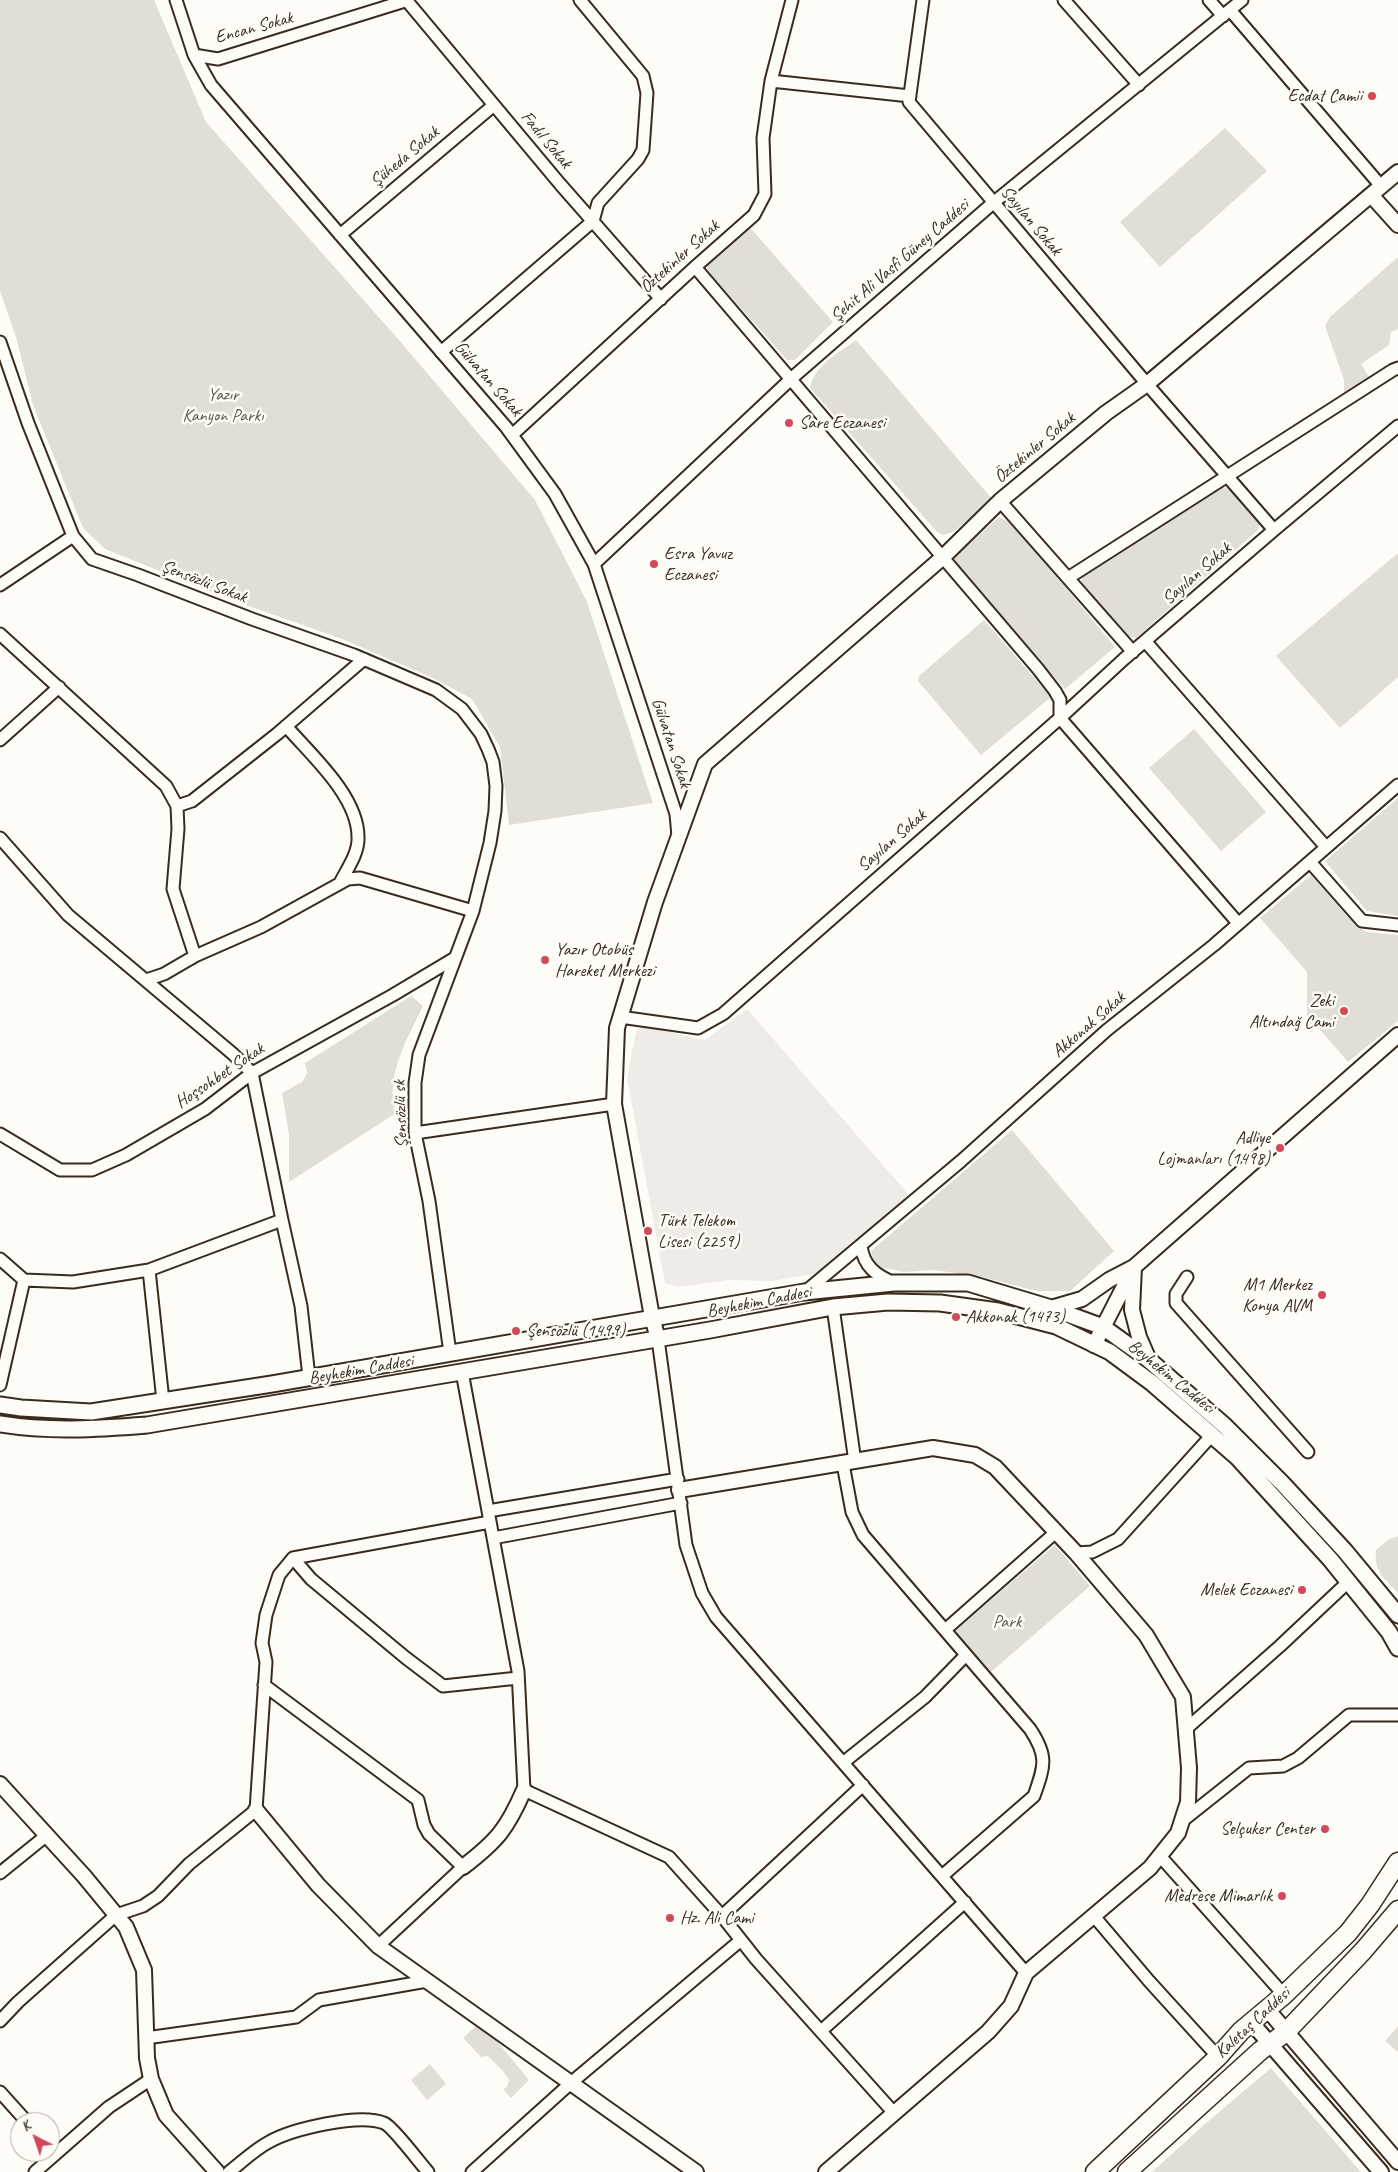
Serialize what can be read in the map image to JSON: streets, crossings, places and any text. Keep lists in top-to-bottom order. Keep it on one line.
{"streets":{"main road":["Beyhekim Caddesi","Kaletaş Caddesi"],"street":["Encan Sokak","Fadıl Sokak","Şüheda Sokak","Sayılan Sokak","Öztekinler Sokak","Şehit Ali Vasfi Güney Caddesi","Gülvatan Sokak","Şensözlü Sokak","Akkonak Sokak","Hoşsohbet Sokak","Şensözlü sk"]},"crossings":[["Encan Sokak","Fadıl Sokak"],["Encan Sokak","Gülvatan Sokak"],["Fadıl Sokak","Şüheda Sokak"],["Fadıl Sokak","Öztekinler Sokak"],["Şüheda Sokak","Gülvatan Sokak"],["Sayılan Sokak","Öztekinler Sokak"],["Sayılan Sokak","Şehit Ali Vasfi Güney Caddesi"],["Öztekinler Sokak","Gülvatan Sokak"],["Şehit Ali Vasfi Güney Caddesi","Gülvatan Sokak"],["Şensözlü Sokak","Şensözlü sk"],["Akkonak Sokak","Beyhekim Caddesi"],["Hoşsohbet Sokak","Şensözlü sk"],["Şensözlü sk","Beyhekim Caddesi"]],"parks":["Yazır Kanyon Parkı","Park"],"places":["Ecdat Camii","Sare Eczanesi","Esra Yavuz Eczanesi","Yazır Otobüs Hareket Merkezi","Zeki Altındağ Cami","Adliye Lojmanları (1498)","Türk Telekom Lisesi (2259)","M1 Merkez Konya AVM","Akkonak (1473)","Şensözlü (1499)","Melek Eczanesi","Selçuker Center","Medrese Mimarlık","Hz. Ali Cami"],"north":"top left"}
